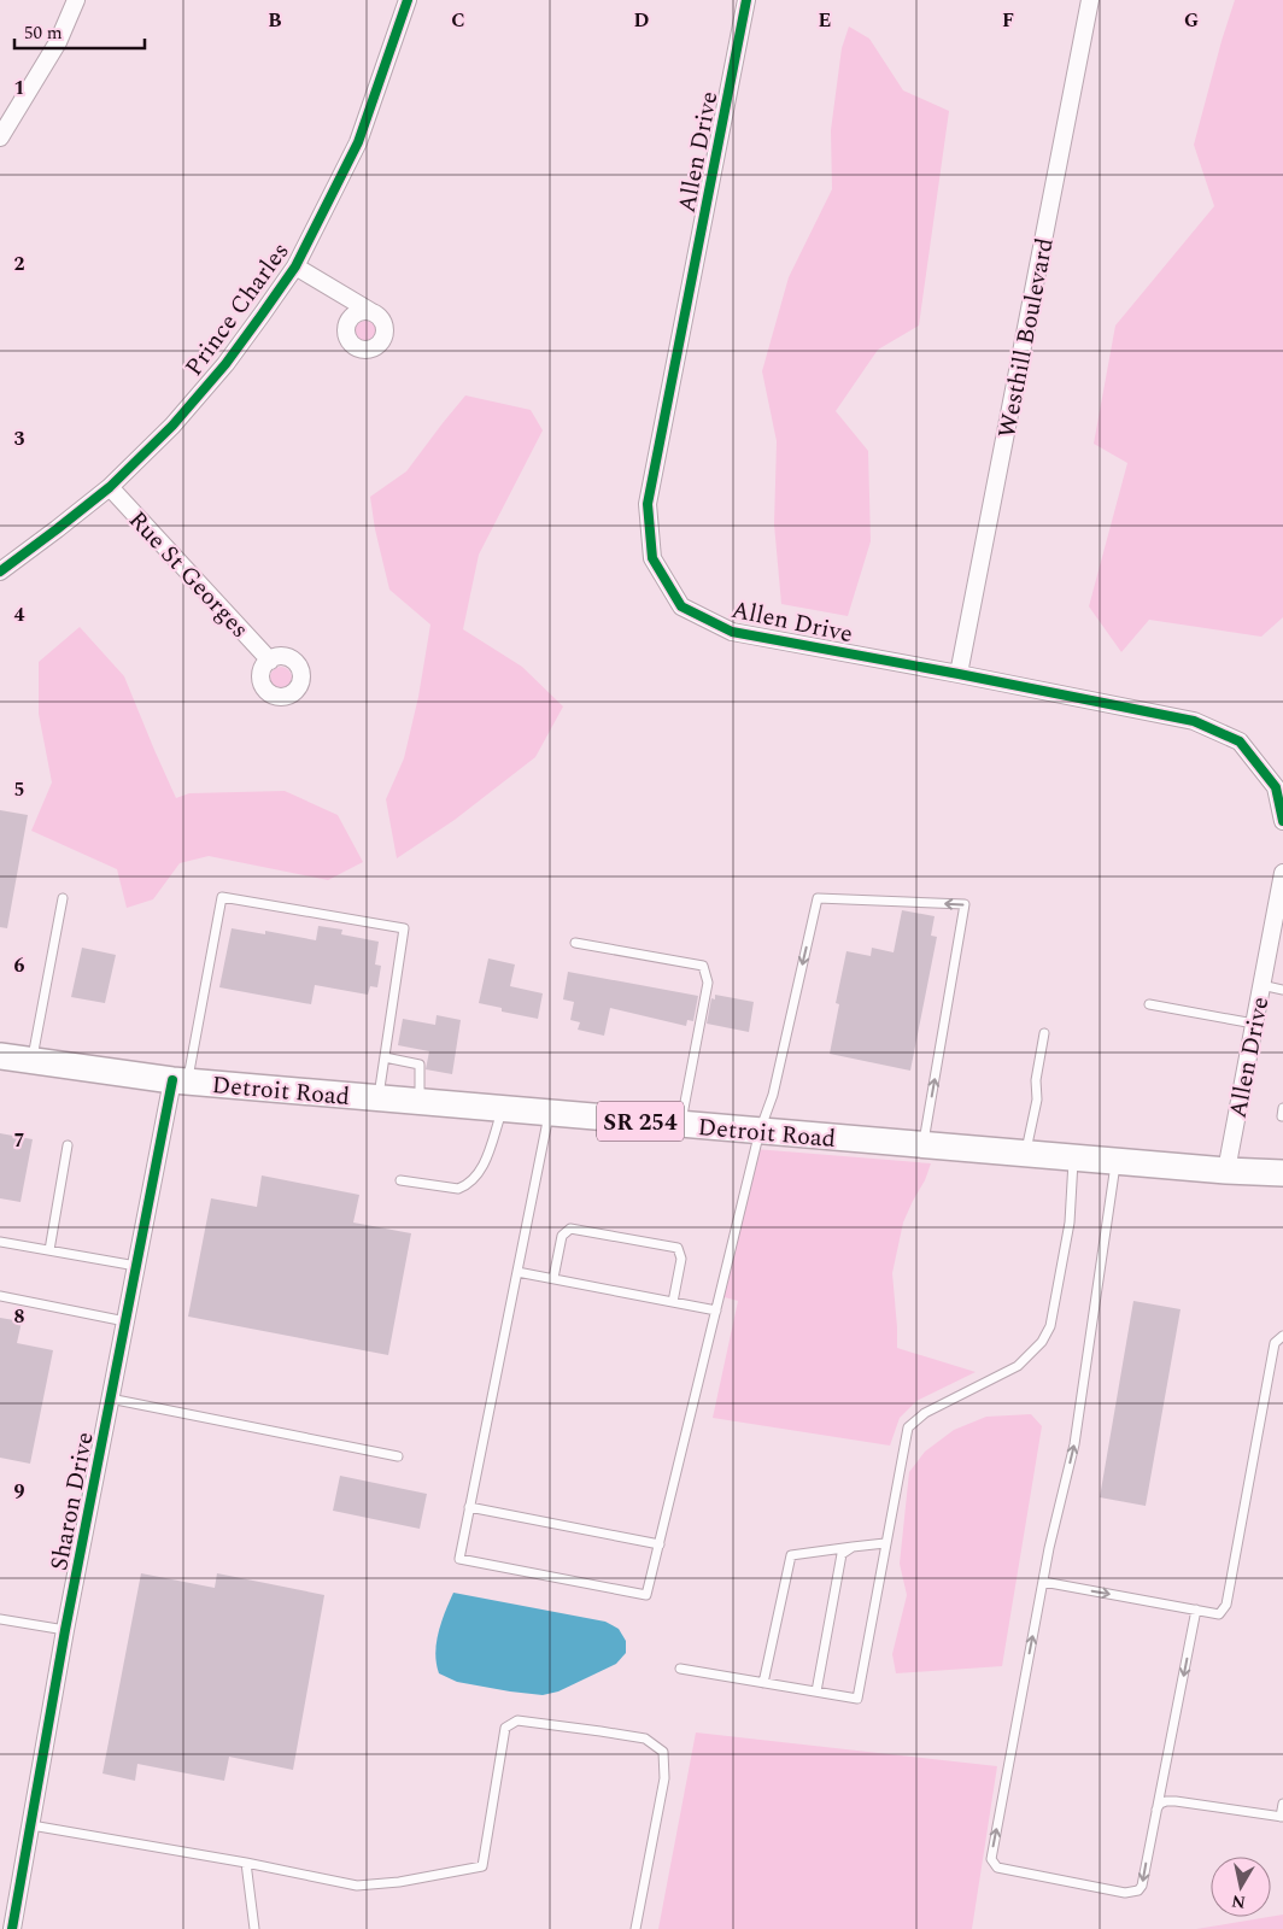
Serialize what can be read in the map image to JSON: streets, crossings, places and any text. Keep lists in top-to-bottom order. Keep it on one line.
{"streets":{"main road":["Detroit Road","SR 254"],"street":["Allen Drive","Prince Charles","Westhill Boulevard","Rue St Georges","Sharon Drive"]},"crossings":[["Allen Drive","Westhill Boulevard"],["Allen Drive","Detroit Road"],["Prince Charles","Rue St Georges"],["Detroit Road","Sharon Drive"]],"scale_bar":"50 m","north":"bottom","grid":{"columns":["B","C","D","E","F","G"],"rows":["1","2","3","4","5","6","7","8","9"]}}
